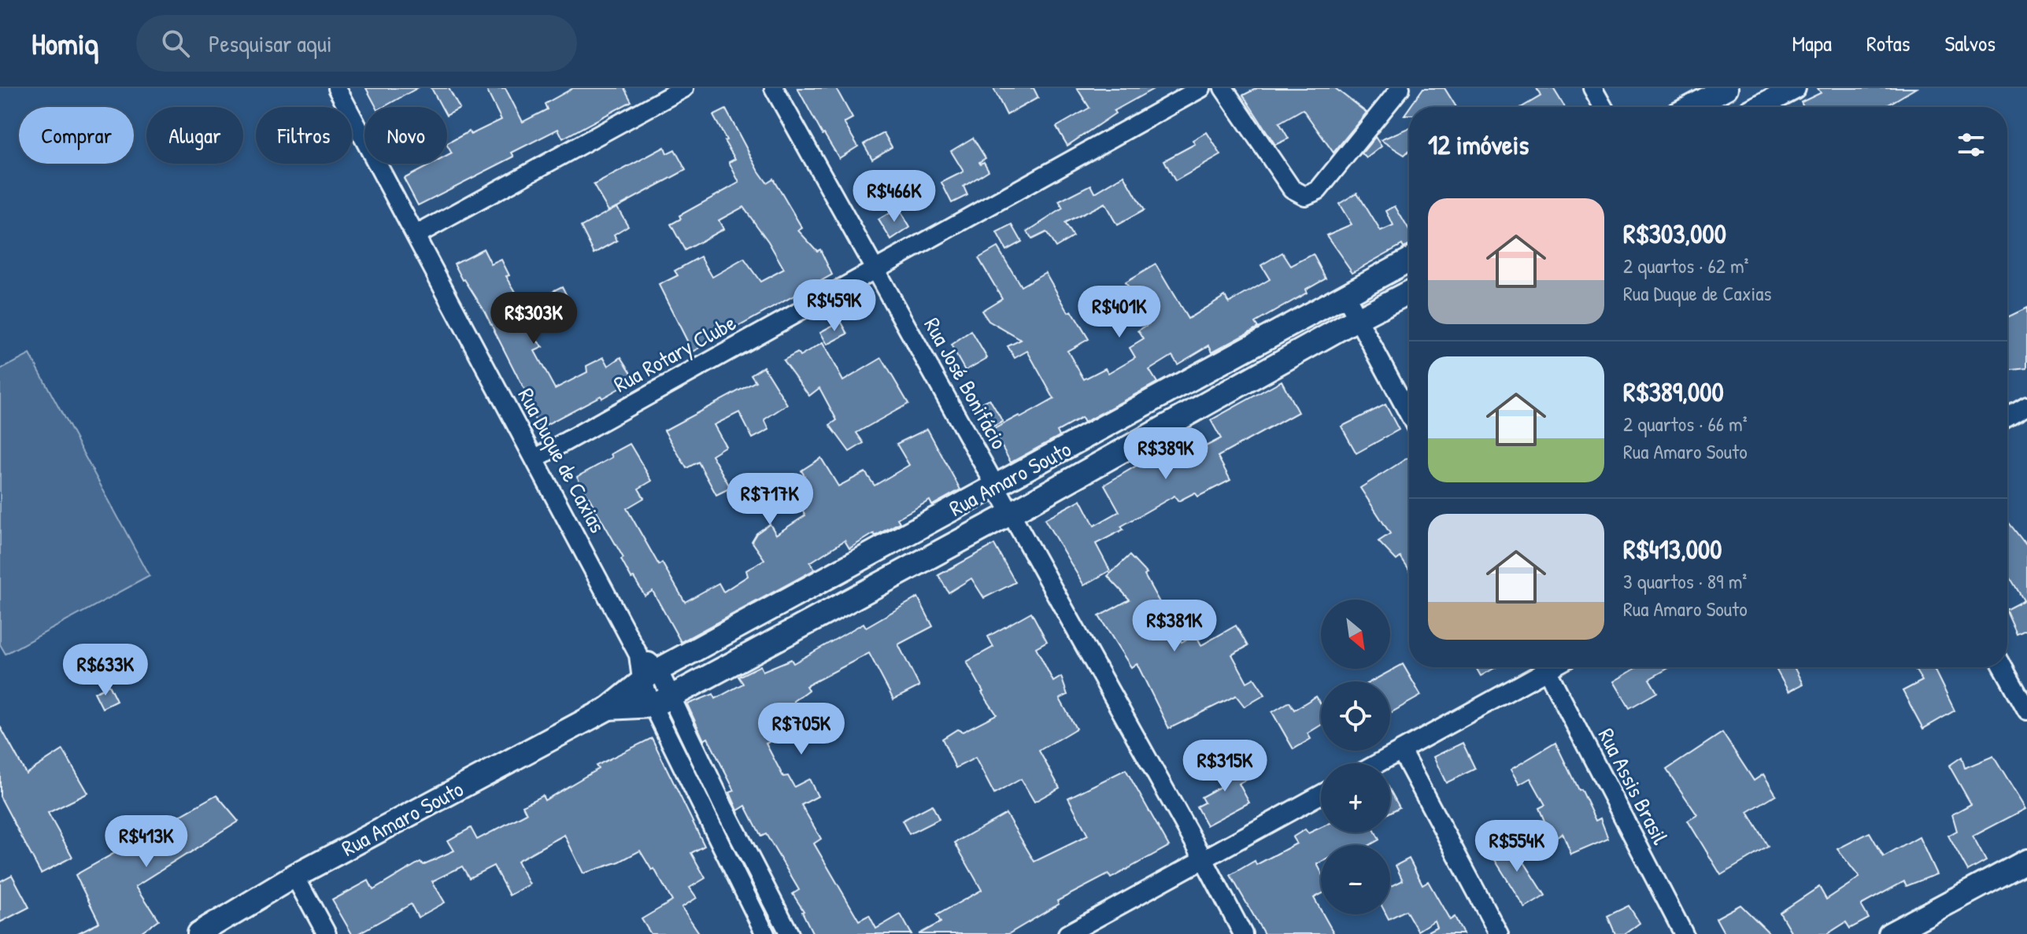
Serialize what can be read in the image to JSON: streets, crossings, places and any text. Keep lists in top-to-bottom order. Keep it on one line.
{"streets":{"street":["Rua Rotary Clube","Rua José Bonifácio","Rua Duque de Caxias","Rua Amaro Souto","Rua Assis Brasil"]},"crossings":[["Rua Rotary Clube","Rua José Bonifácio"],["Rua Rotary Clube","Rua Duque de Caxias"],["Rua José Bonifácio","Rua Amaro Souto"],["Rua Duque de Caxias","Rua Amaro Souto"]],"north":"bottom right","page":{"header":"Homiq","search":"Pesquisar aqui","nav":["Mapa","Rotas","Salvos"],"chip":["Comprar","Alugar","Filtros","Novo"],"heading":"12 imóveis","price":["R$466K","R$459K","R$401K","R$303K","R$389K","R$717K","R$381K","R$633K","R$705K","R$315K","R$413K","R$554K"],"list":[{"name":"R$303,000","note":"2 quartos · 62 m² · Rua Duque de Caxias"},{"name":"R$389,000","note":"2 quartos · 66 m² · Rua Amaro Souto"},{"name":"R$413,000","note":"3 quartos · 89 m² · Rua Amaro Souto"}],"map_buttons":["+","−"]}}
